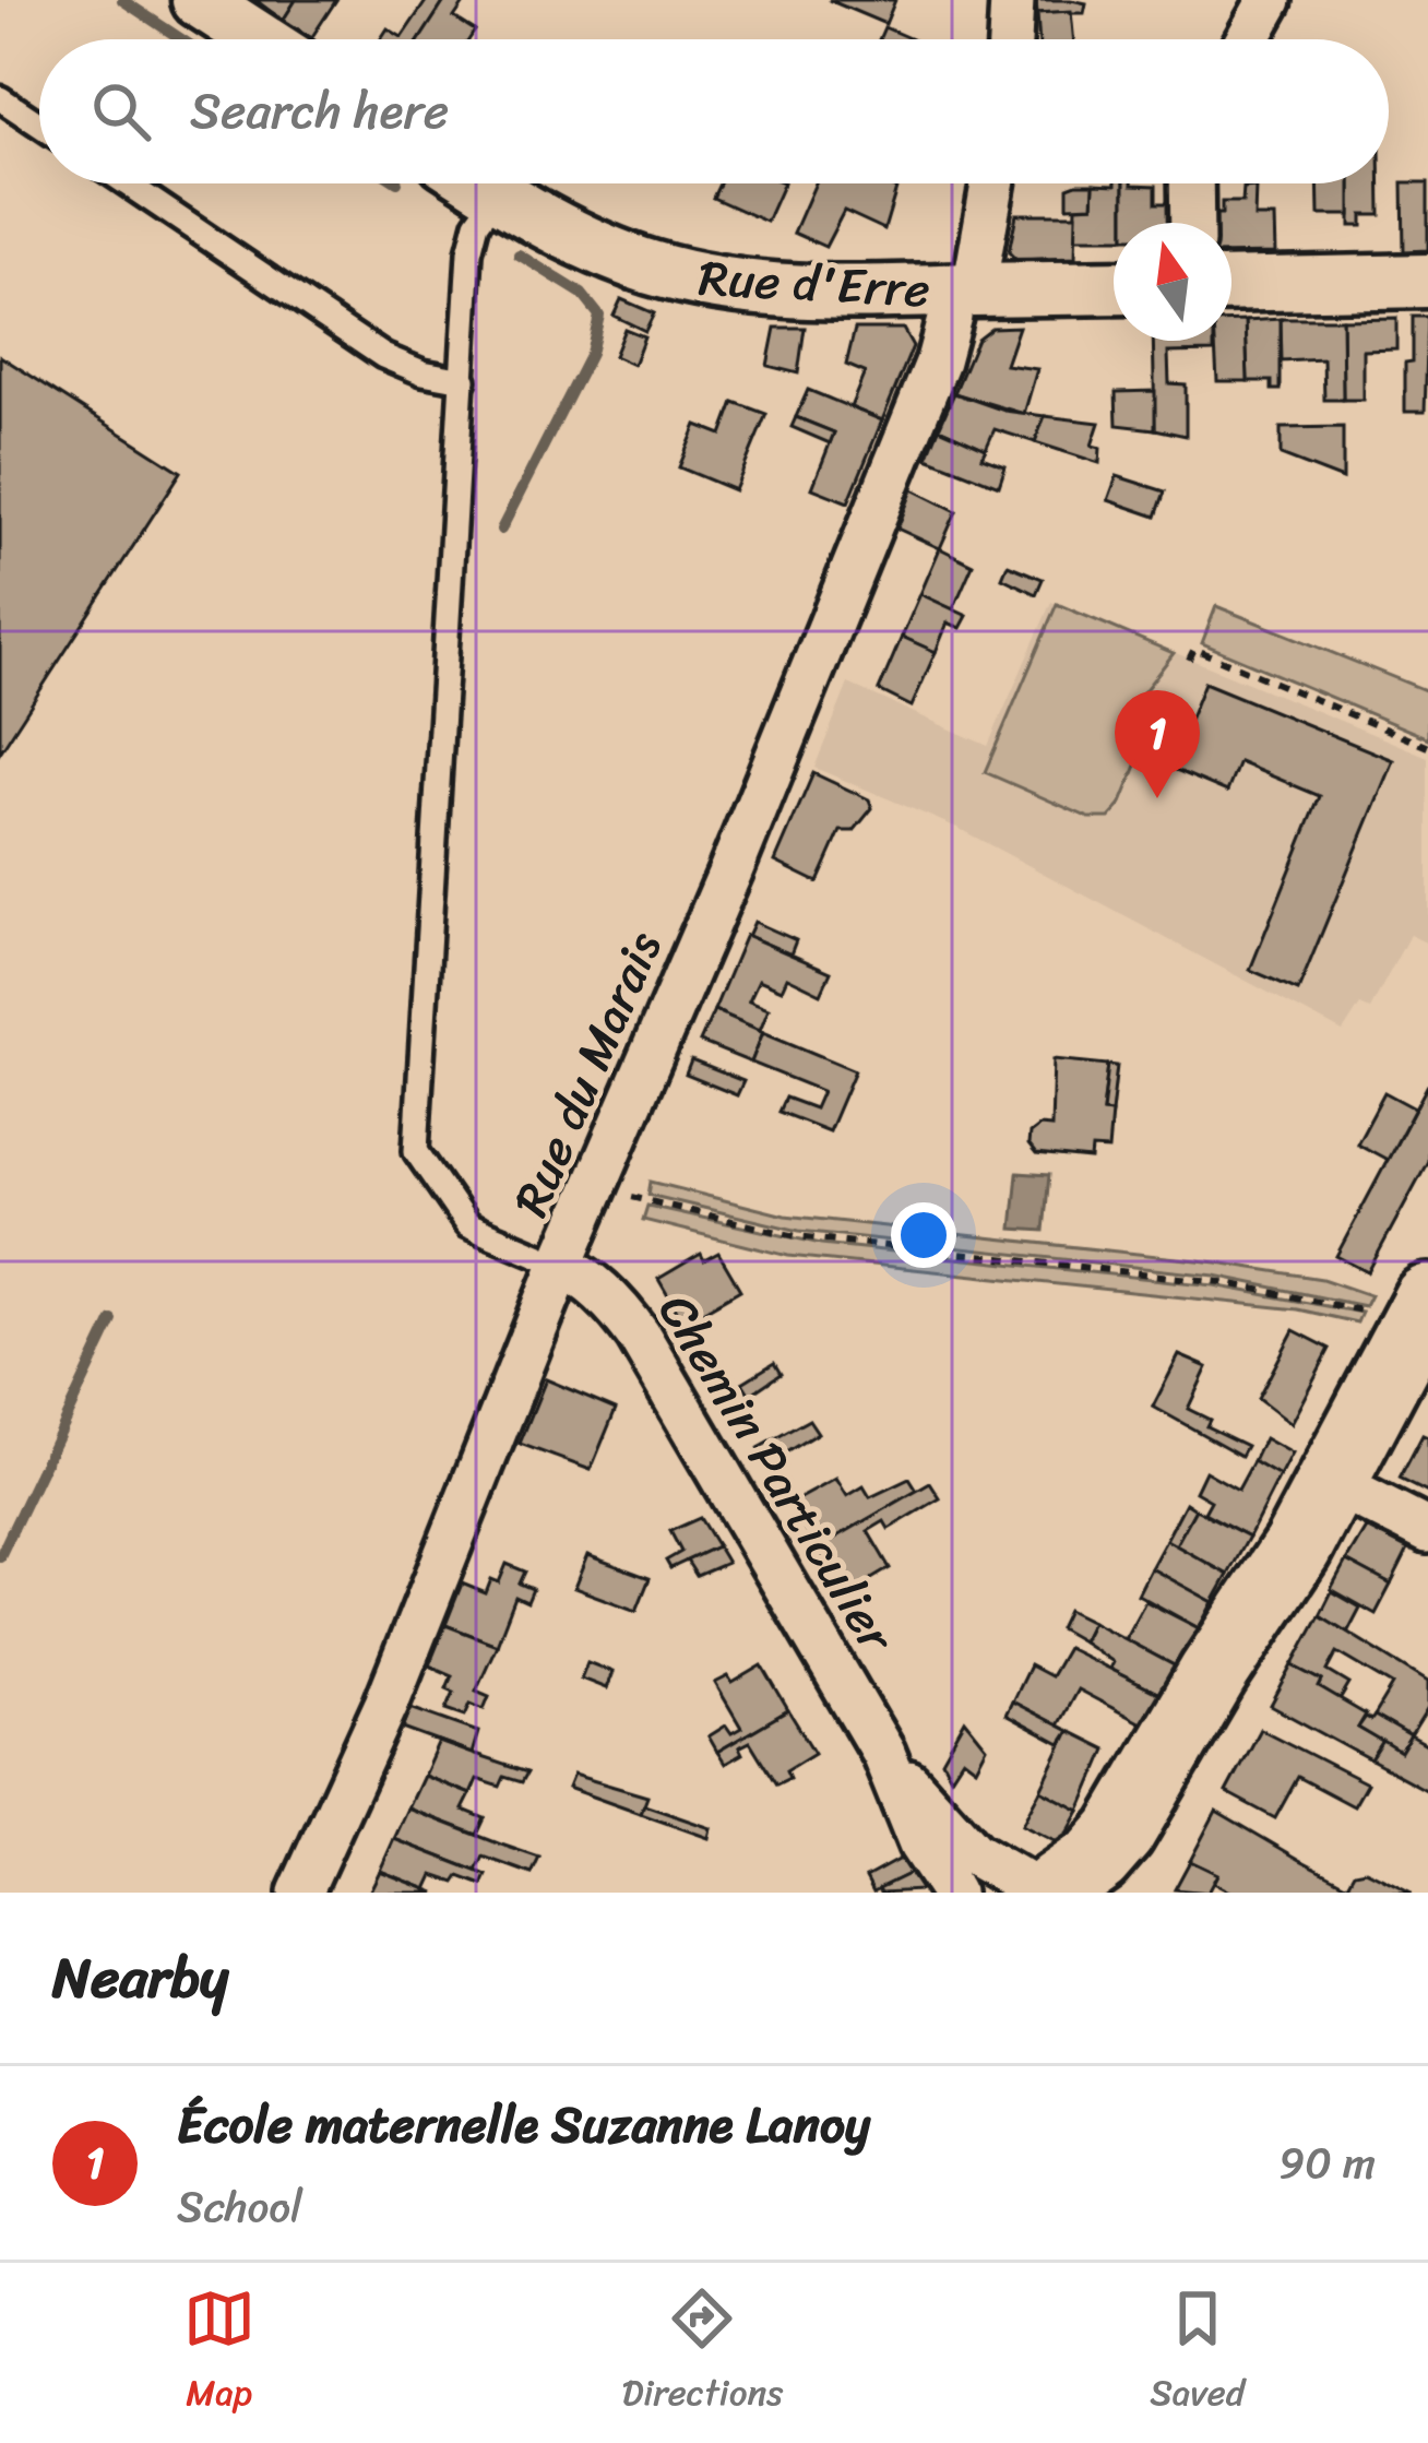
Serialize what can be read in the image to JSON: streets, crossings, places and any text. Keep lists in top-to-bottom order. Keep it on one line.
{"streets":{"street":["Rue d'Erre","Rue du Marais","Chemin Particulier"]},"crossings":[["Rue d'Erre","Rue du Marais"],["Rue du Marais","Chemin Particulier"]],"north":"top","page":{"search":"Search here","pins":"1","heading":"Nearby","list":[{"mark":"1","name":"École maternelle Suzanne Lanoy","note":"School","value":"90 m"}],"nav":["Map","Directions","Saved"]}}
